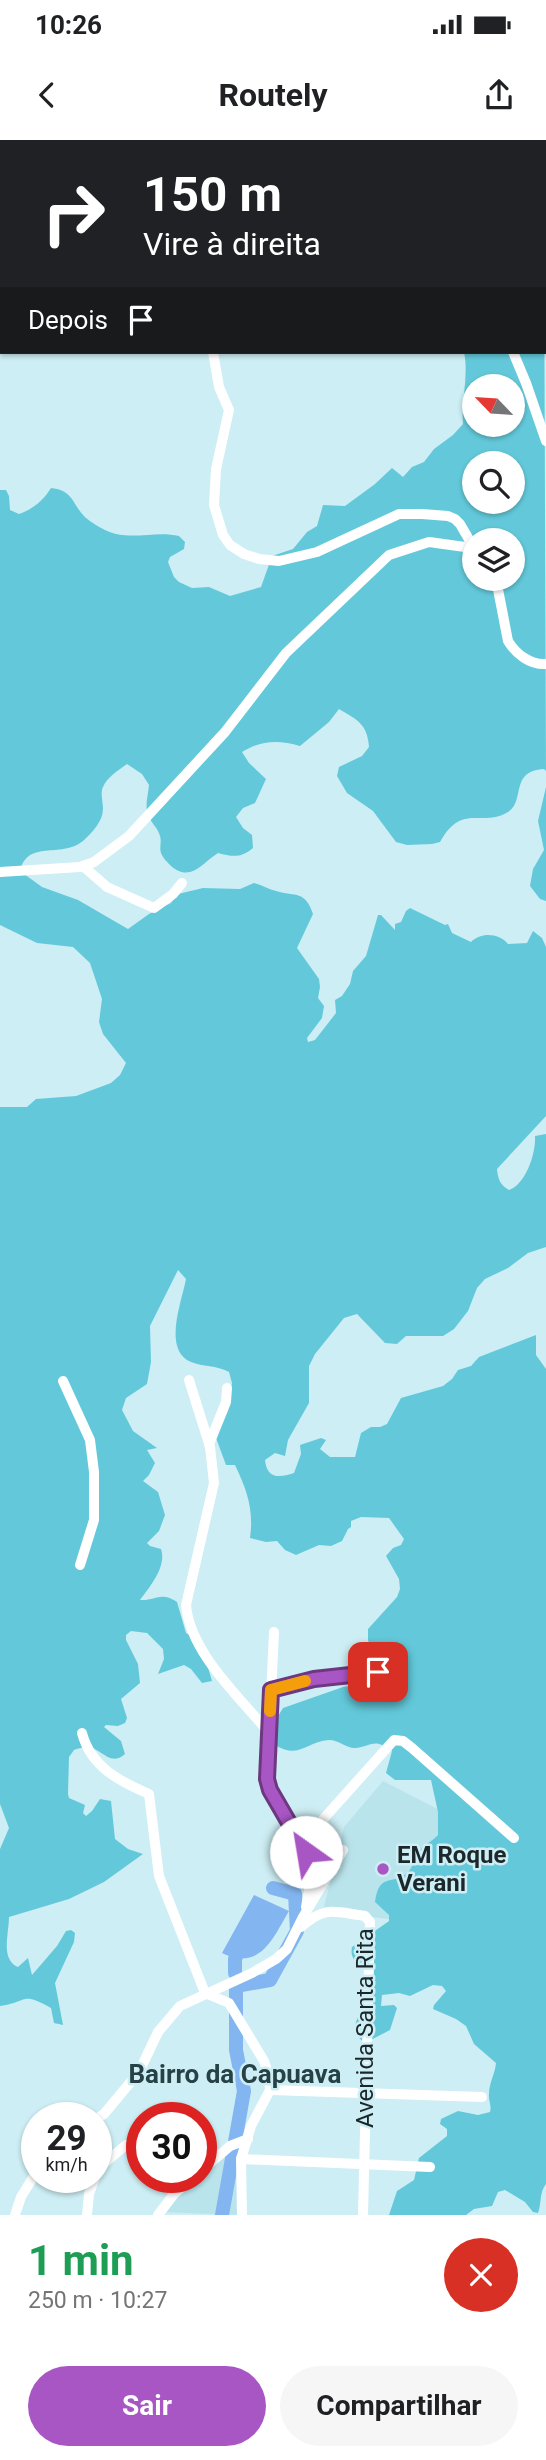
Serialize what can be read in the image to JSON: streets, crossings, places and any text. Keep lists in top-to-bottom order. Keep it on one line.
{"streets":{"street":["Avenida Santa Rita"]},"districts":["Bairro da Capuava"],"places":["EM Roque Verani"],"north":"top left","page":{"status":"10:26","header":"Routely","turn":["150 m","Vire à direita"],"then":"Depois","speed":"29 km/h","limit":"30","heading":["1 min","250 m · 10:27"],"buttons":["Sair","Compartilhar"]}}
